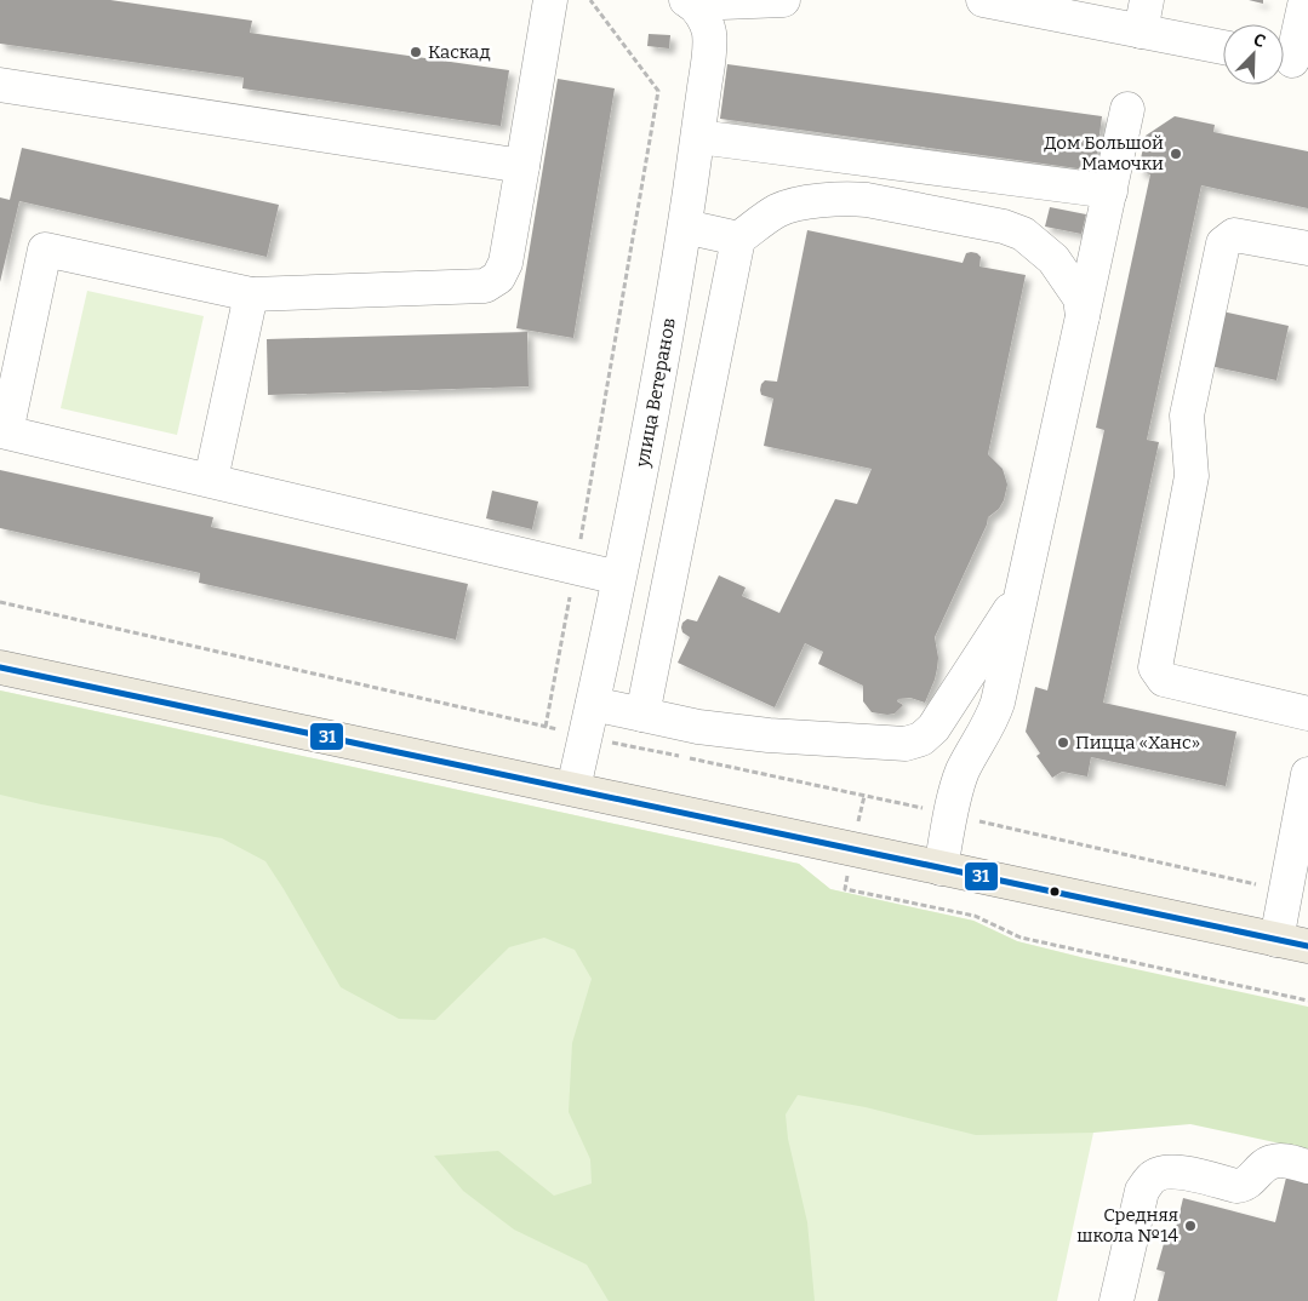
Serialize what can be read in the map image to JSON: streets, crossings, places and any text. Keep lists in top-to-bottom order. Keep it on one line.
{"streets":{"street":["улица Ветеранов"]},"places":["Каскад","Дом Большой Мамочки","Пицца «Ханс»","Средняя школа №14"],"lines":["transit line 31"],"north":"top right"}
